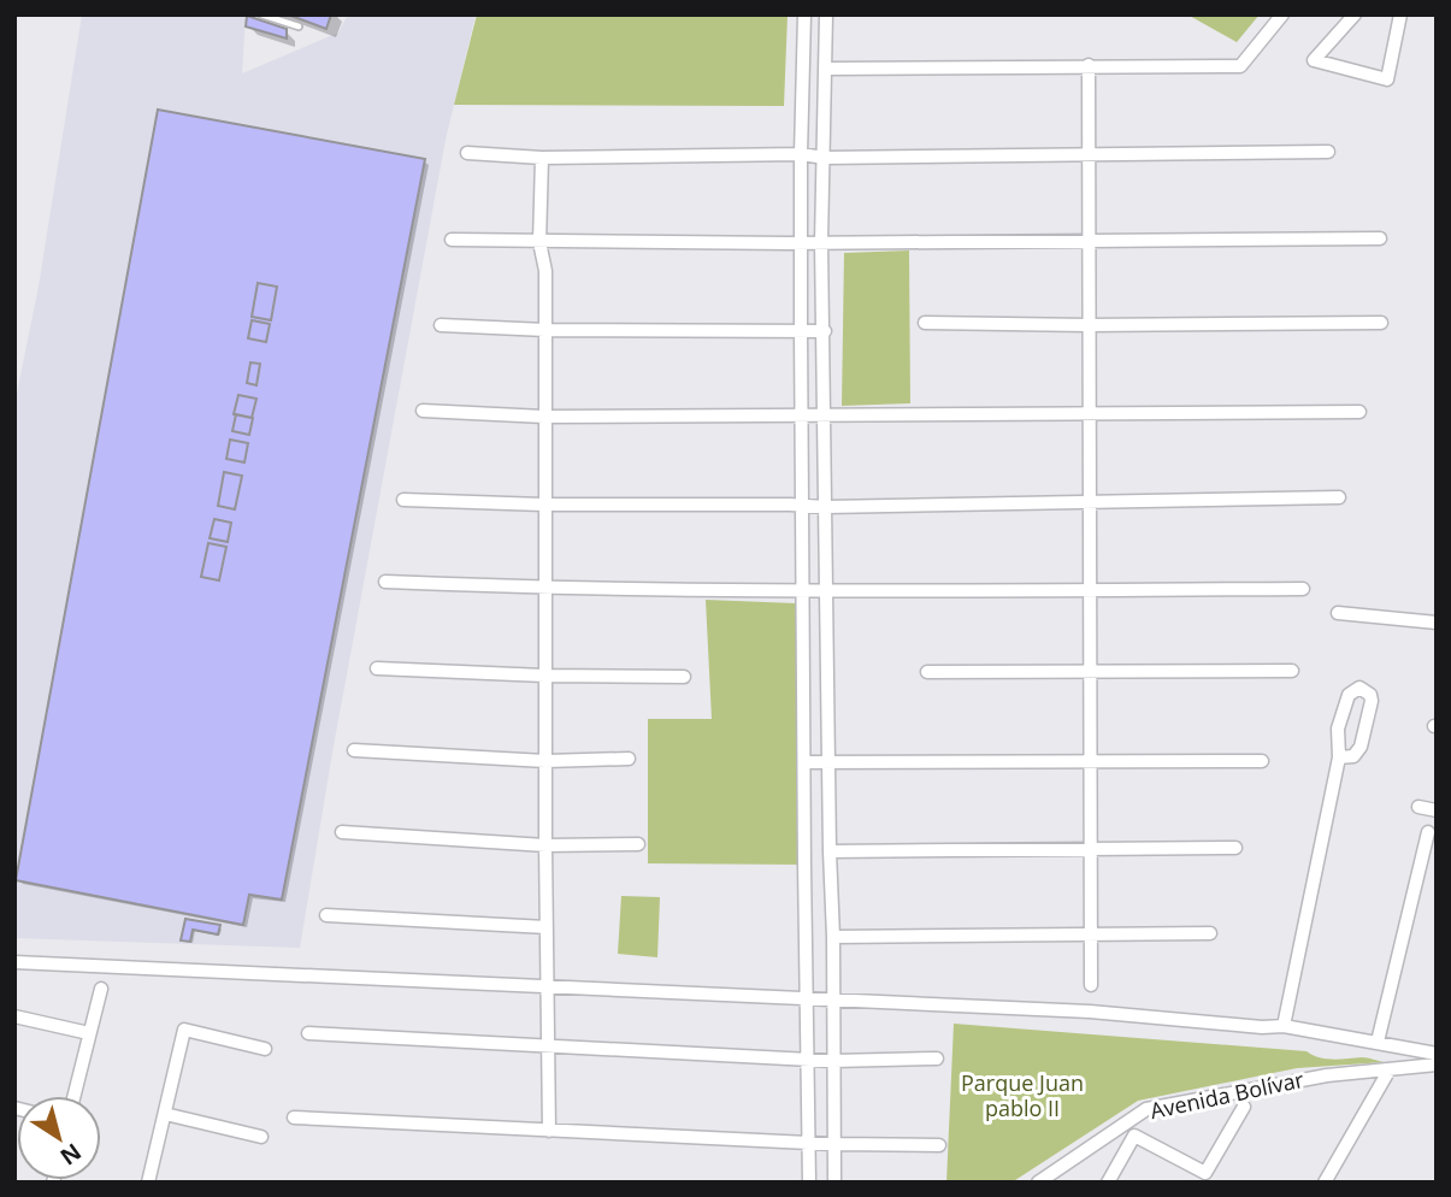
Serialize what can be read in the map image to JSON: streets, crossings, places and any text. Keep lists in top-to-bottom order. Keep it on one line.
{"streets":{"street":["Avenida Bolívar"]},"parks":["Parque Juan pablo II"],"north":"bottom right"}
